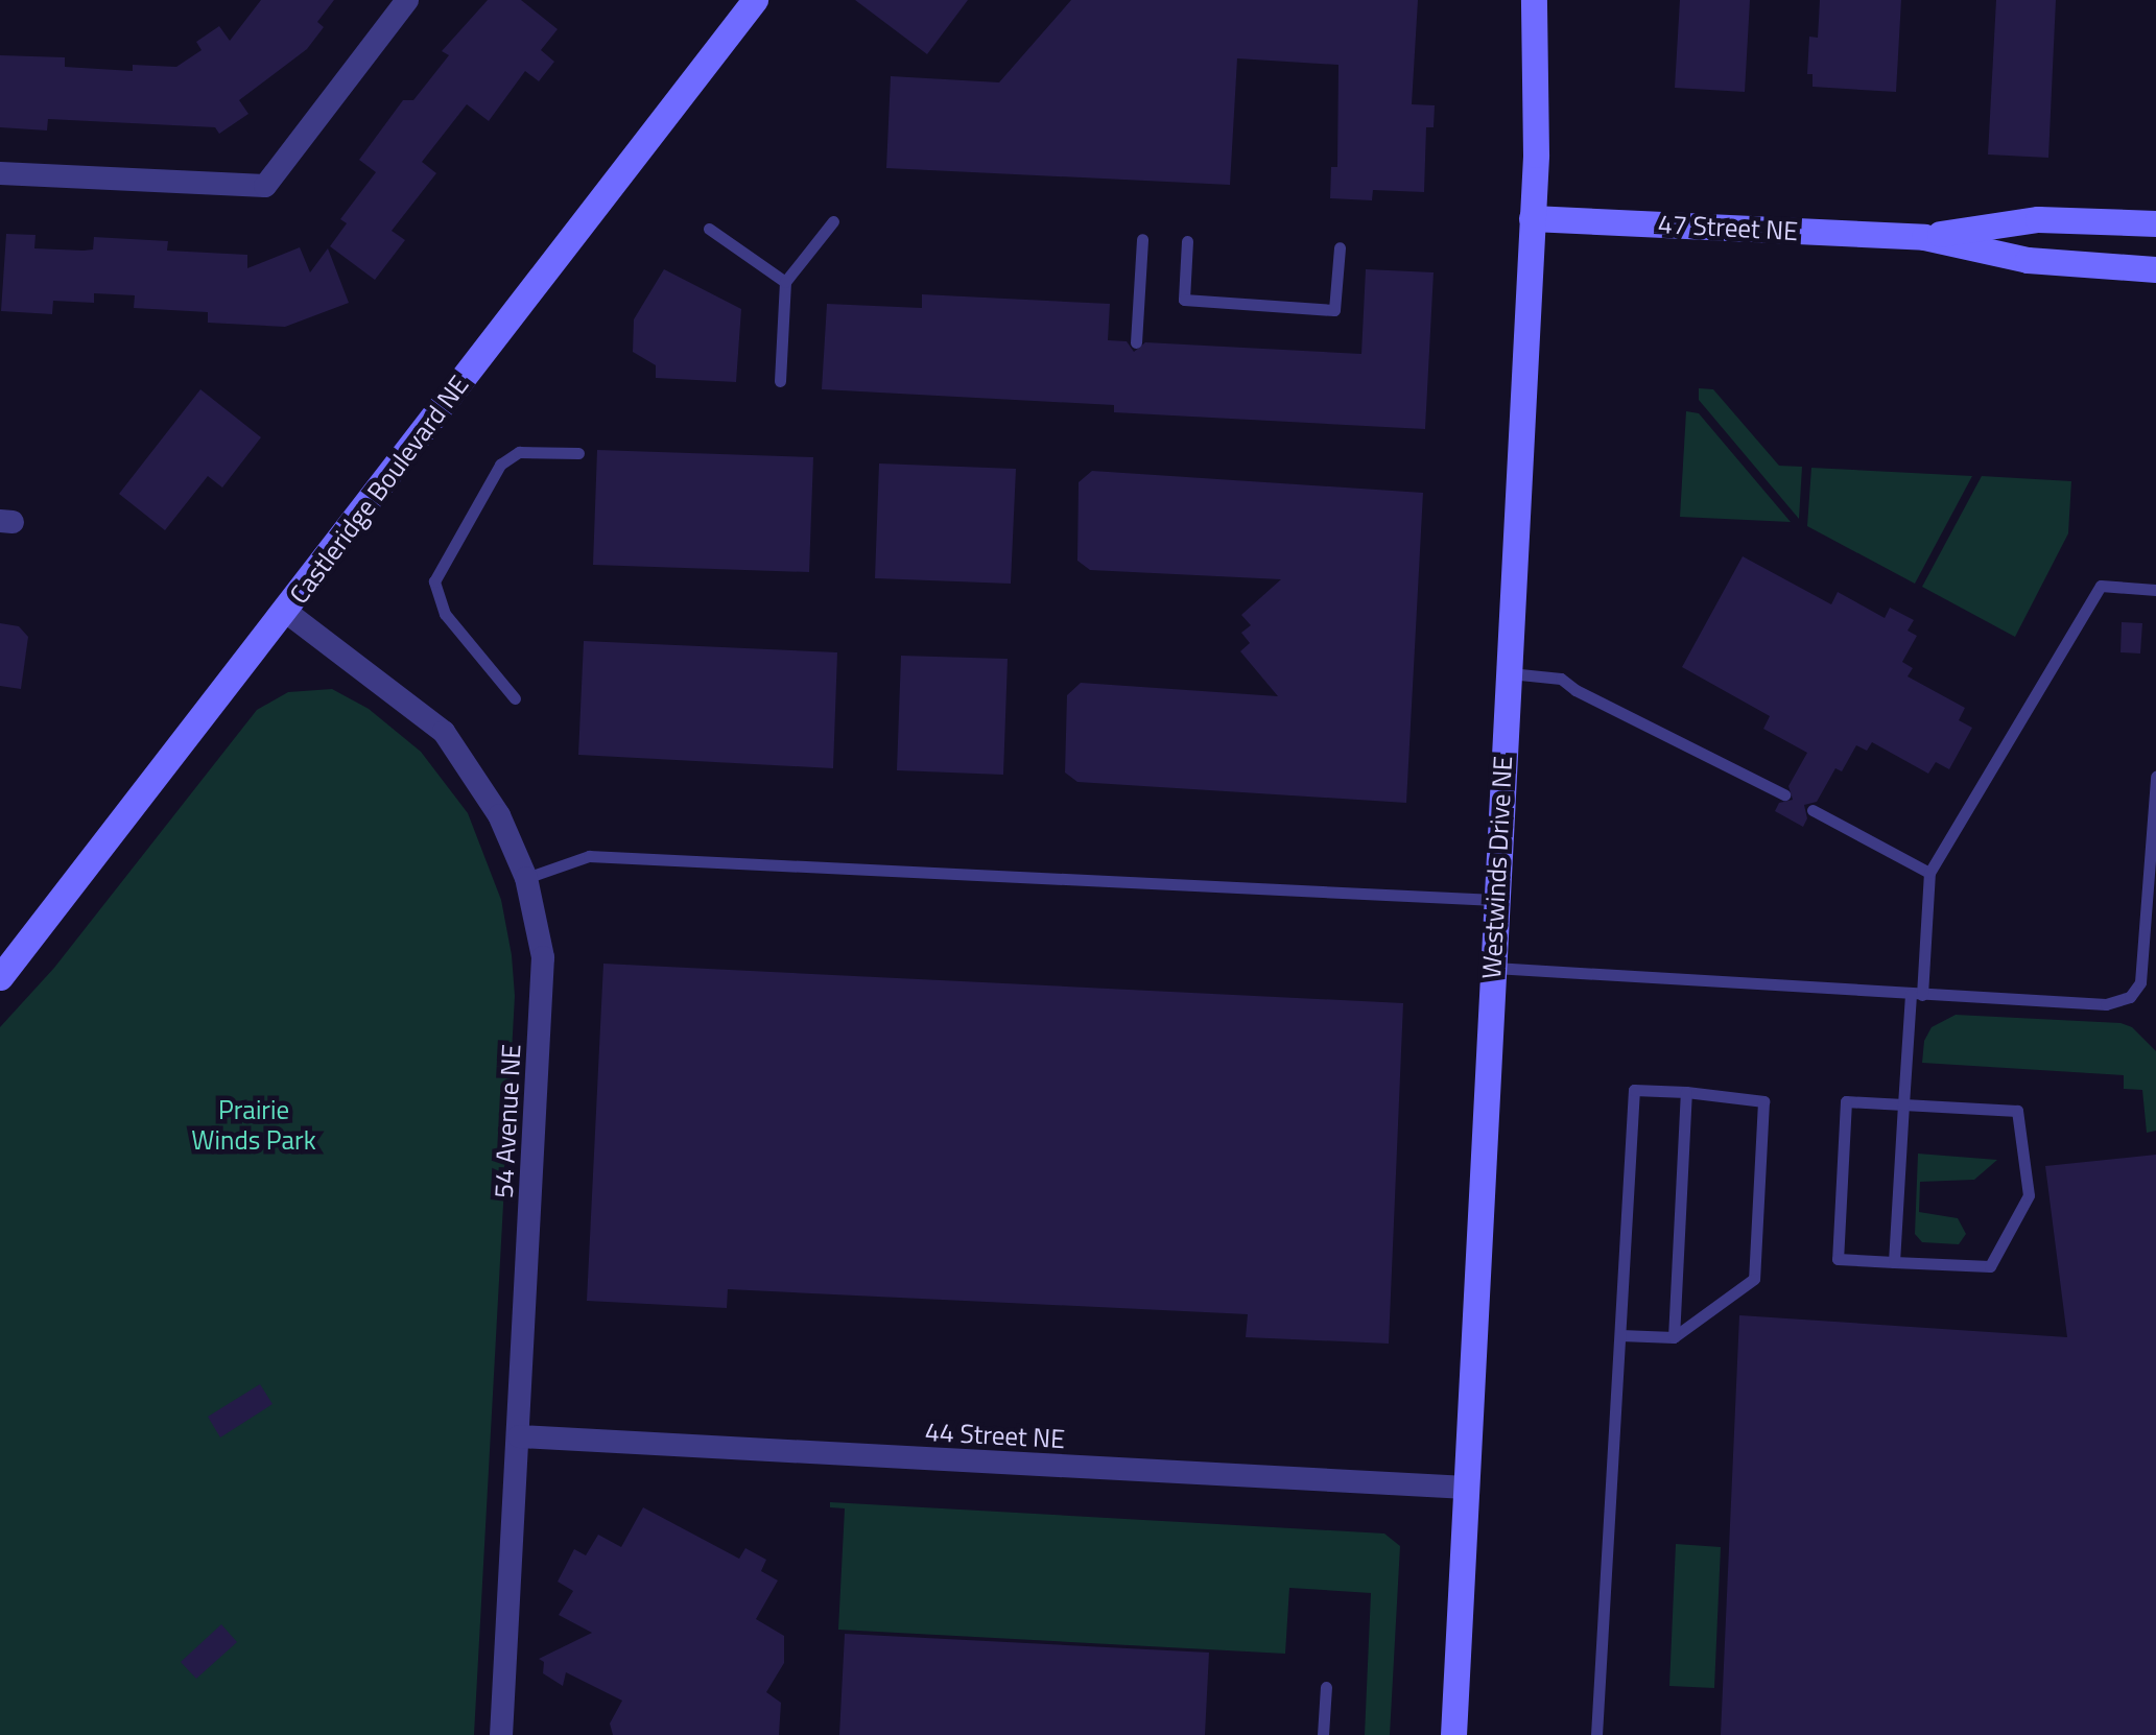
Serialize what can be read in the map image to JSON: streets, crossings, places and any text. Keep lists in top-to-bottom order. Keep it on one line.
{"streets":{"street":["47 Street NE","Castleridge Boulevard NE","Westwinds Drive NE","54 Avenue NE","44 Street NE"]},"crossings":[["47 Street NE","Westwinds Drive NE"],["Castleridge Boulevard NE","54 Avenue NE"],["Westwinds Drive NE","44 Street NE"],["54 Avenue NE","44 Street NE"]],"parks":["Prairie Winds Park"]}
